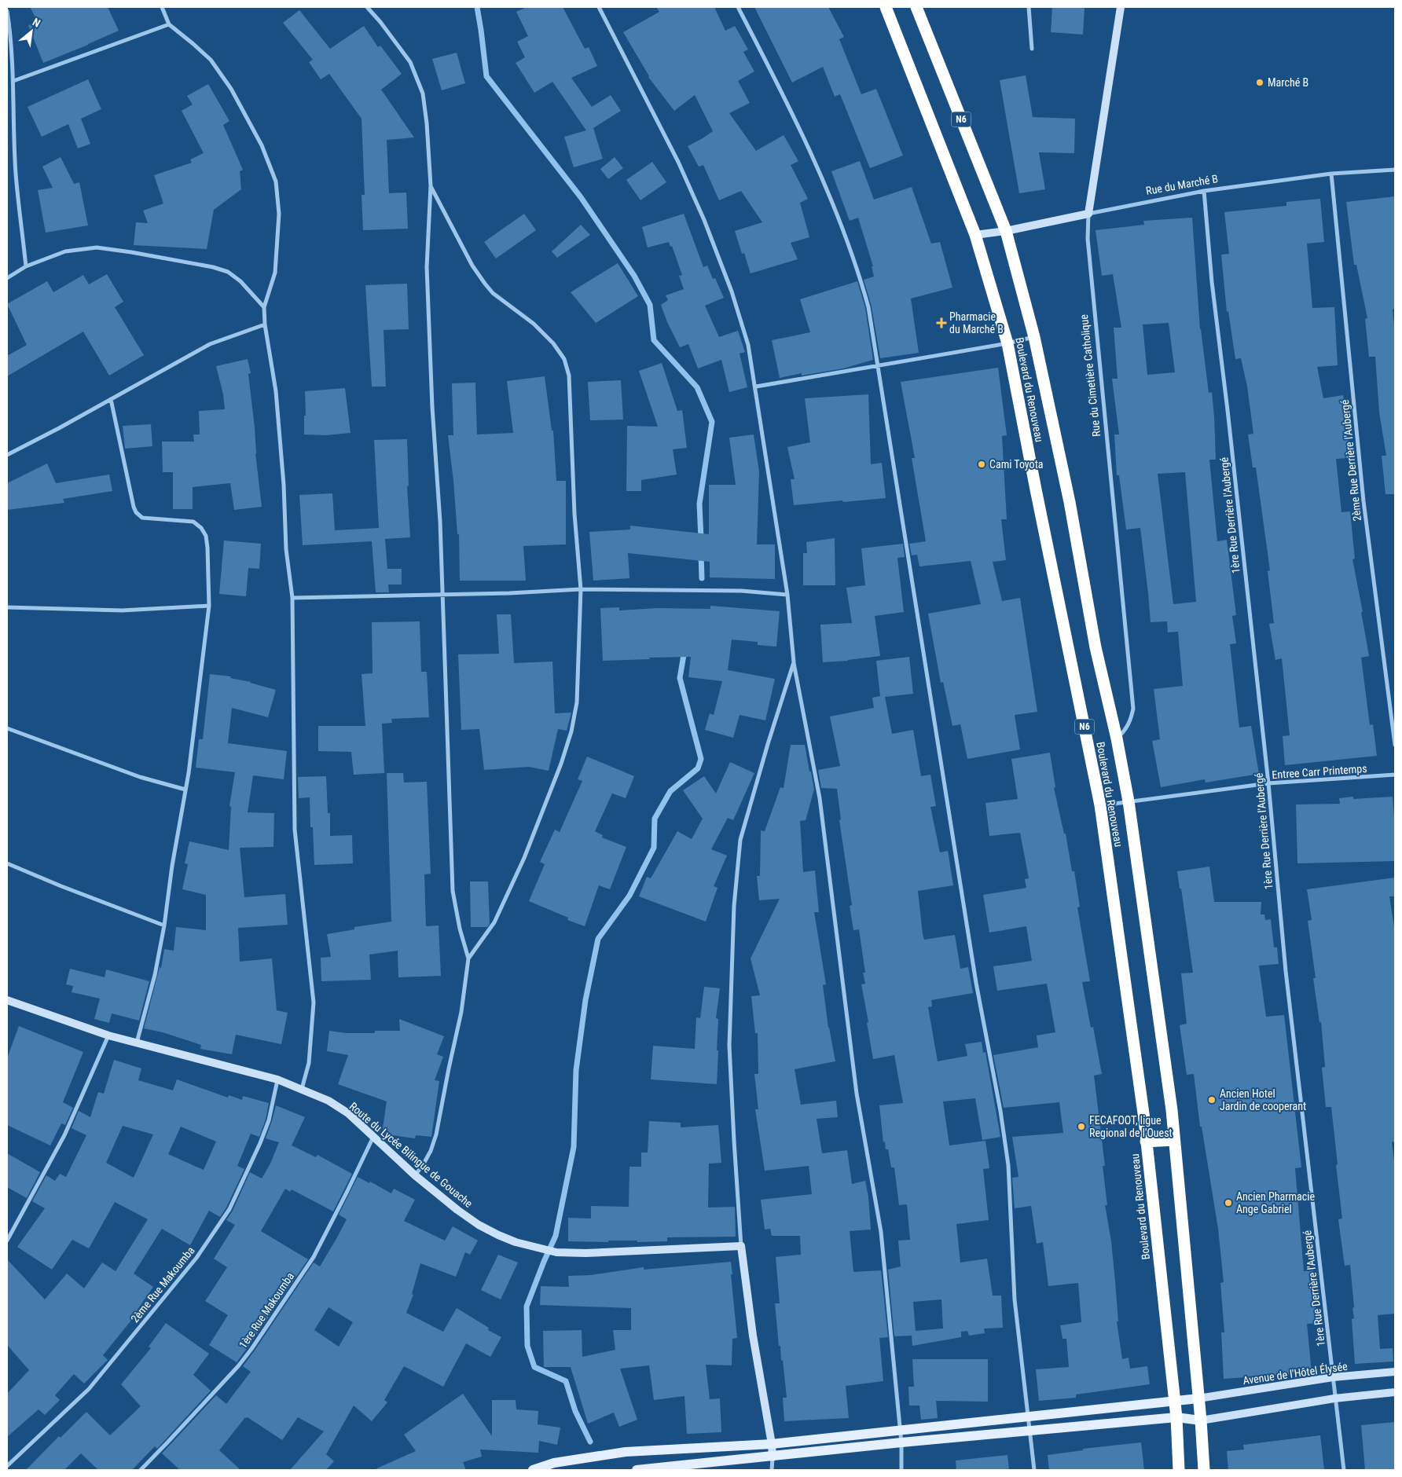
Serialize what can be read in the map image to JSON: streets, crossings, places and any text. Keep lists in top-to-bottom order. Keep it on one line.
{"streets":{"highway":["N6","Boulevard du Renouveau"],"street":["Rue du Marché B","Rue du Cimetière Catholique","2ème Rue Derrière l'Aubergé","1ère Rue Derrière l'Aubergé","Entree Carr Printemps","Route du Lycée Bilingue de Gouache","2ème Rue Makoumba","1ère Rue Makoumba","Avenue de l'Hôtel Élysée"]},"crossings":[["N6","Rue du Marché B"],["N6","Boulevard du Renouveau"],["Rue du Marché B","Rue du Cimetière Catholique"],["Rue du Marché B","Boulevard du Renouveau"],["Rue du Marché B","2ème Rue Derrière l'Aubergé"],["Rue du Marché B","1ère Rue Derrière l'Aubergé"],["Rue du Cimetière Catholique","Boulevard du Renouveau"],["Boulevard du Renouveau","Entree Carr Printemps"],["Boulevard du Renouveau","Avenue de l'Hôtel Élysée"],["1ère Rue Derrière l'Aubergé","Entree Carr Printemps"],["1ère Rue Derrière l'Aubergé","Avenue de l'Hôtel Élysée"],["Route du Lycée Bilingue de Gouache","2ème Rue Makoumba"],["Route du Lycée Bilingue de Gouache","1ère Rue Makoumba"]],"places":{"other":["Marché B","Cami Toyota","Ancien Hotel Jardin de cooperant","FECAFOOT, ligue Regional de l'Ouest","Ancien Pharmacie Ange Gabriel"],"health":["Pharmacie du Marché B"]},"north":"top right"}
